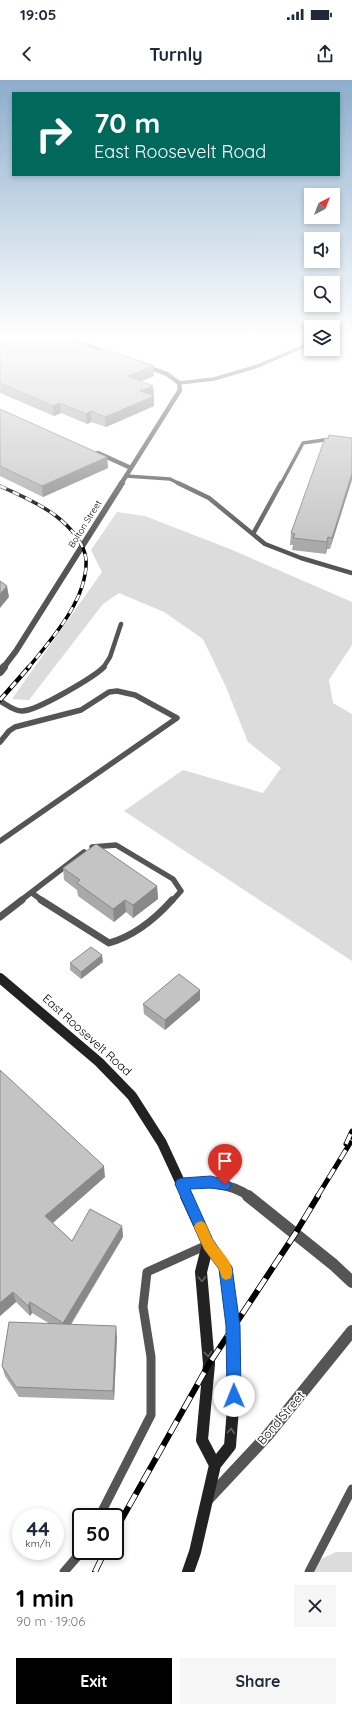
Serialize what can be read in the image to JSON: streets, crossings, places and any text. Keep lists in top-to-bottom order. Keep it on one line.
{"streets":{"main road":["East Roosevelt Road"],"street":["Bolton Street","Bond Street"]},"crossings":[["East Roosevelt Road","Bond Street"]],"north":"top right","page":{"status":"19:05","header":"Turnly","turn":["70 m","East Roosevelt Road"],"speed":"44 km/h","limit":"50","heading":["1 min","90 m · 19:06"],"buttons":["Exit","Share"]}}
